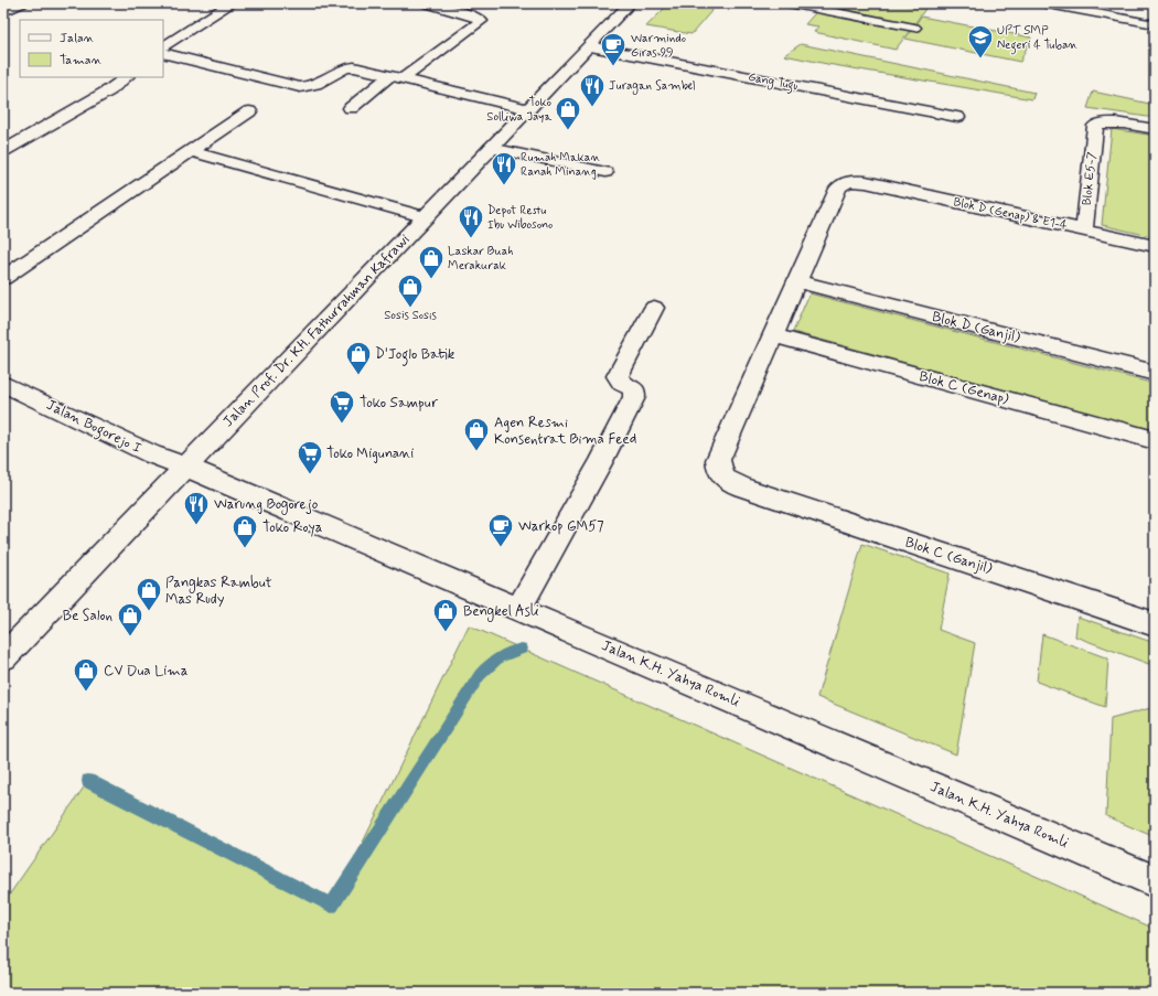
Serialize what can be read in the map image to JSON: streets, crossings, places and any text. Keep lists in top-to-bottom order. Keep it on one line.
{"streets":{"street":["Gang Tugu","Blok E5-7","Blok D (Genap) & E1-4","Blok D (Ganjil)","Jalan Prof. Dr. KH. Fathurrahman Kafrawi","Blok C (Genap)","Jalan Bogorejo I","Blok C (Ganjil)","Jalan K.H. Yahya Romli"]},"crossings":[["Gang Tugu","Jalan Prof. Dr. KH. Fathurrahman Kafrawi"],["Blok E5-7","Blok D (Genap) & E1-4"],["Blok D (Genap) & E1-4","Blok D (Ganjil)"],["Blok D (Genap) & E1-4","Blok C (Genap)"],["Blok D (Genap) & E1-4","Blok C (Ganjil)"],["Jalan Prof. Dr. KH. Fathurrahman Kafrawi","Jalan Bogorejo I"],["Jalan Prof. Dr. KH. Fathurrahman Kafrawi","Jalan K.H. Yahya Romli"],["Blok C (Genap)","Blok C (Ganjil)"],["Jalan Bogorejo I","Jalan K.H. Yahya Romli"]],"places":{"school or university":["UPT SMP Negeri 4 Tuban"],"cafe":["Warmindo Giras 99","Warkop GM57"],"restaurant":["Juragan Sambel","Rumah Makan Ranah Minang","Depot Restu Ibu Wibosono","Warung Bogorejo"],"shop":["Toko Solliwa Jaya","Laskar Buah Merakurak","Sosis Sosis","D'Joglo Batik","Agen Resmi Konsentrat Bima Feed","Toko Roya","Pangkas Rambut Mas Rudy","Bengkel Asli","Be Salon","CV Dua Lima"],"supermarket":["Toko Sampur","Toko Migunani"]},"legend":["Jalan","Taman"]}
